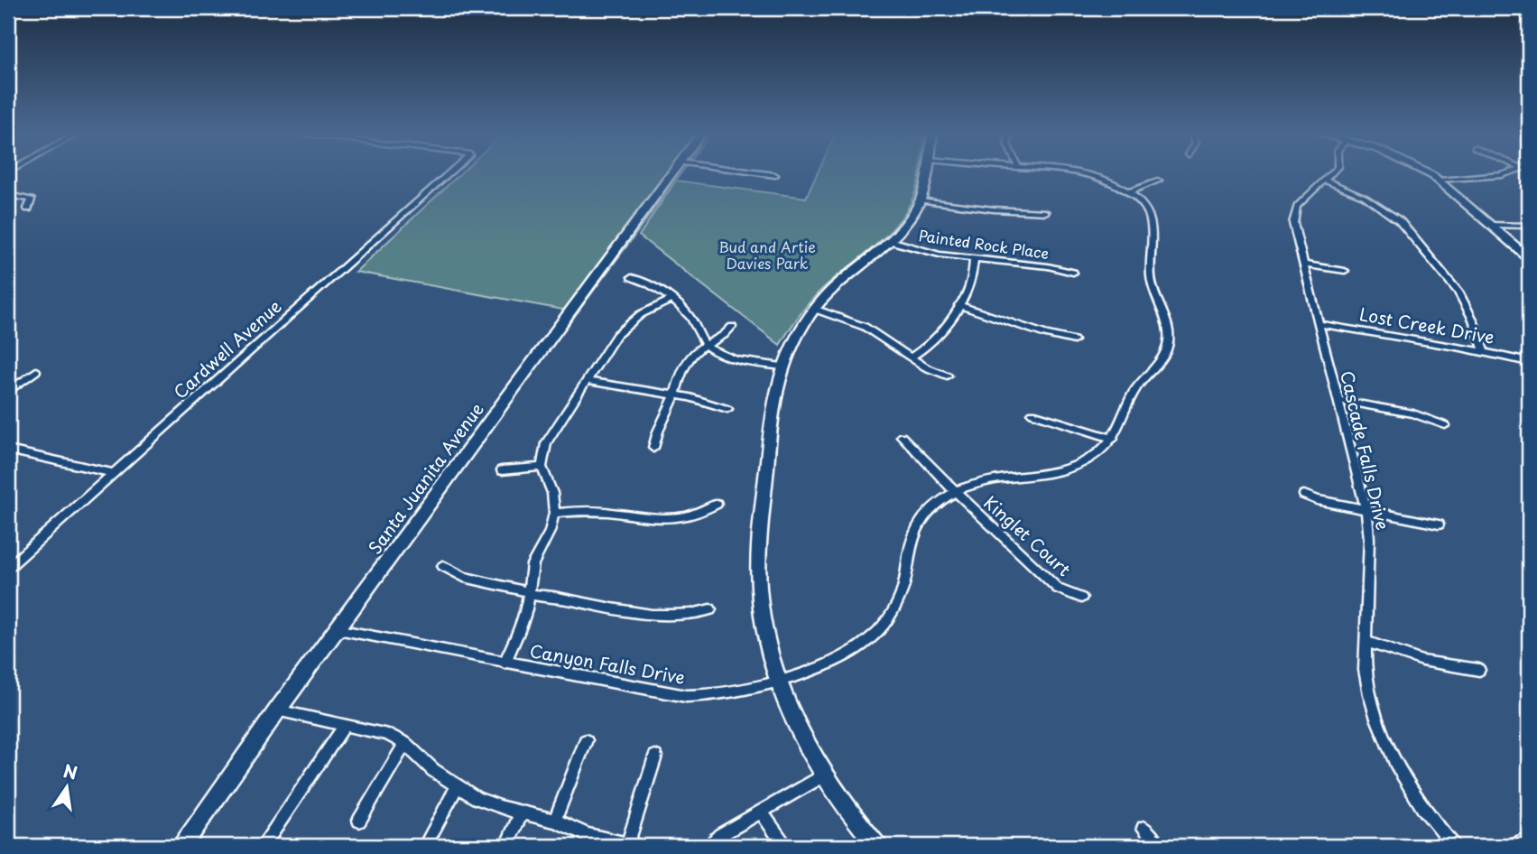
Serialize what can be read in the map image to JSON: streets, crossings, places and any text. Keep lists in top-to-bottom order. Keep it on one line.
{"streets":{"street":["Painted Rock Place","Lost Creek Drive","Cardwell Avenue","Cascade Falls Drive","Santa Juanita Avenue","Kinglet Court","Canyon Falls Drive"]},"crossings":[["Lost Creek Drive","Cascade Falls Drive"],["Santa Juanita Avenue","Canyon Falls Drive"],["Kinglet Court","Canyon Falls Drive"]],"parks":["Bud and Artie Davies Park"],"north":"top"}
